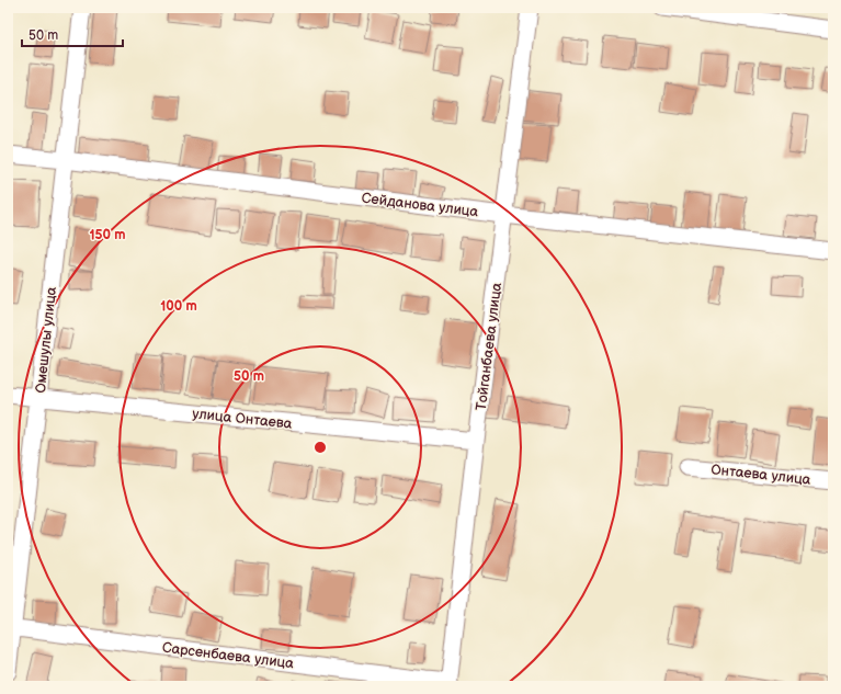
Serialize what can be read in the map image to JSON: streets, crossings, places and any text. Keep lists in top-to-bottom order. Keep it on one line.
{"streets":{"street":["Сейданова улица","Омешулы улица","Тойганбаева улица","улица Онтаева","Онтаева улица","Сарсенбаева улица"]},"crossings":[["Сейданова улица","Омешулы улица"],["Сейданова улица","Тойганбаева улица"],["Омешулы улица","улица Онтаева"],["Омешулы улица","Сарсенбаева улица"],["Тойганбаева улица","улица Онтаева"],["Тойганбаева улица","Сарсенбаева улица"]],"scale_bar":"50 m","rings":["150 m","100 m","50 m"]}
